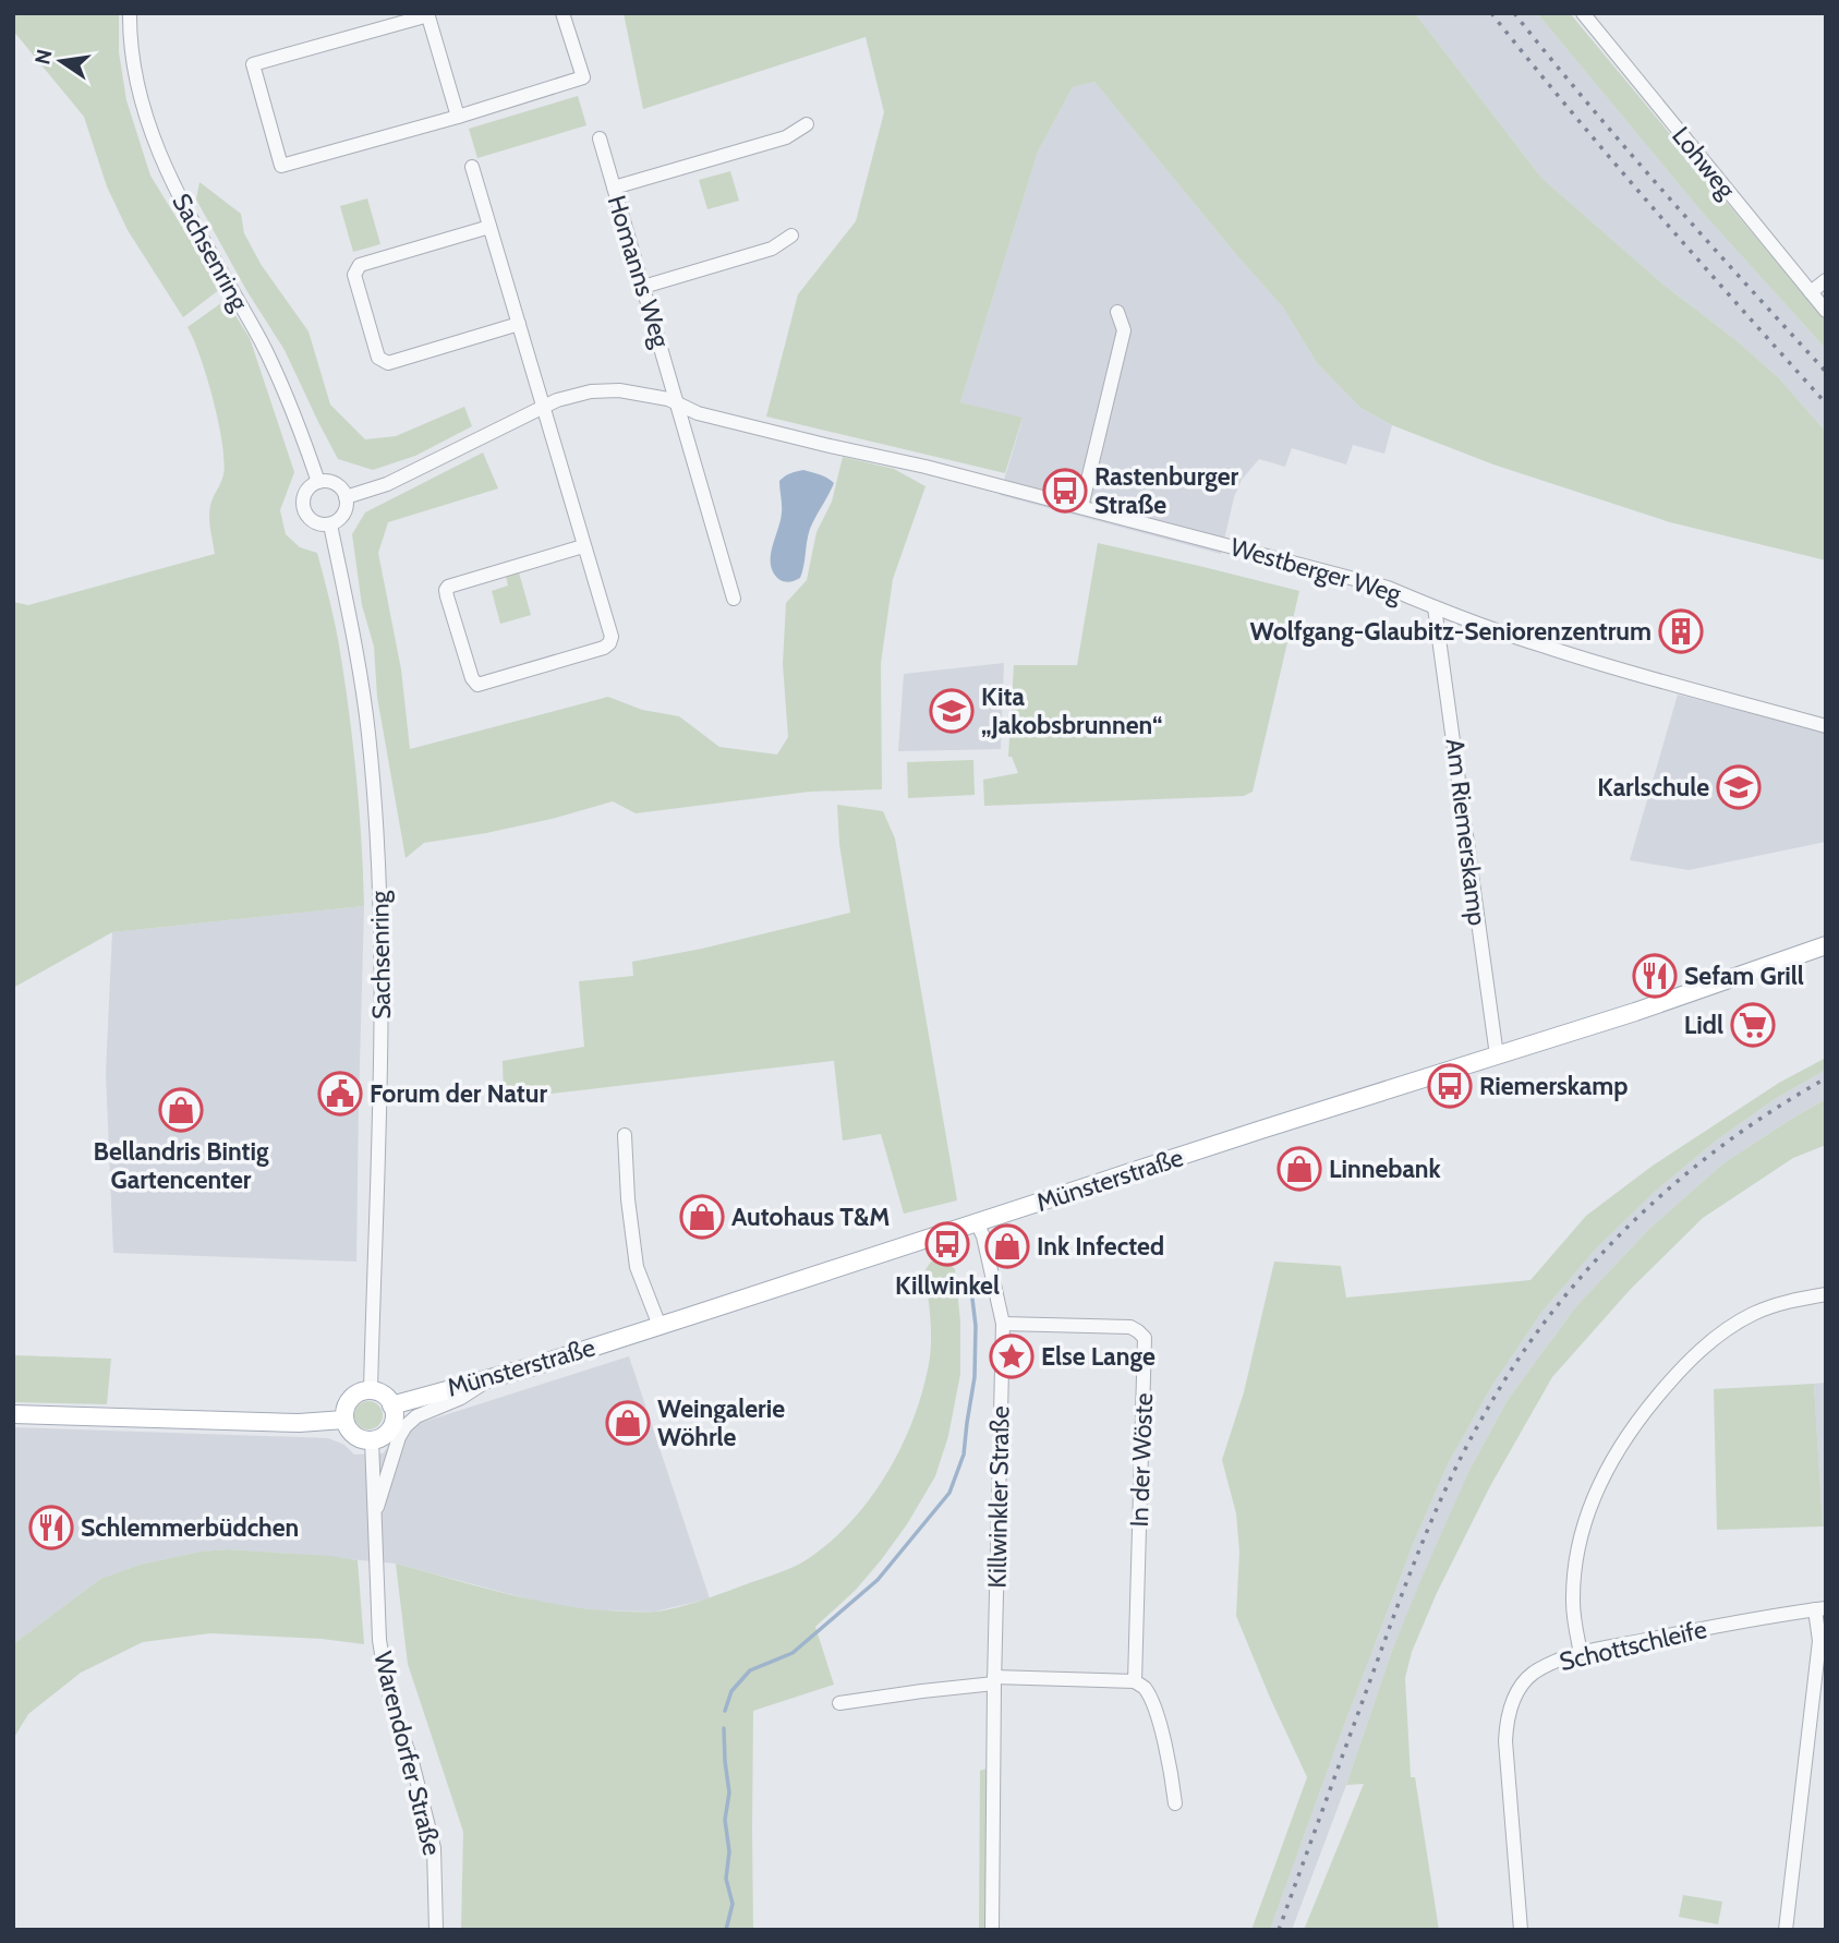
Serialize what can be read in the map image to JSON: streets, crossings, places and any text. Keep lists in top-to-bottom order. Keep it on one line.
{"streets":{"main road":["Münsterstraße"],"street":["Lohweg","Sachsenring","Homanns Weg","Westberger Weg","Am Riemerskamp","In der Wöste","Killwinkler Straße","Schottschleife","Warendorfer Straße"]},"crossings":[["Sachsenring","Westberger Weg"],["Sachsenring","Münsterstraße"],["Sachsenring","Warendorfer Straße"],["Homanns Weg","Westberger Weg"],["Westberger Weg","Am Riemerskamp"],["Am Riemerskamp","Münsterstraße"],["Münsterstraße","Killwinkler Straße"],["Münsterstraße","Warendorfer Straße"],["In der Wöste","Killwinkler Straße"]],"places":{"bus stop":["Rastenburger Straße","Riemerskamp","Killwinkel"],"building":["Wolfgang-Glaubitz-Seniorenzentrum"],"school or university":["Kita „Jakobsbrunnen“","Karlschule"],"restaurant":["Sefam Grill","Schlemmerbüdchen"],"supermarket":["Lidl"],"public building":["Forum der Natur"],"shop":["Bellandris Bintig Gartencenter","Linnebank","Autohaus T&M","Ink Infected","Weingalerie Wöhrle"],"place":["Else Lange"]},"north":"left"}
